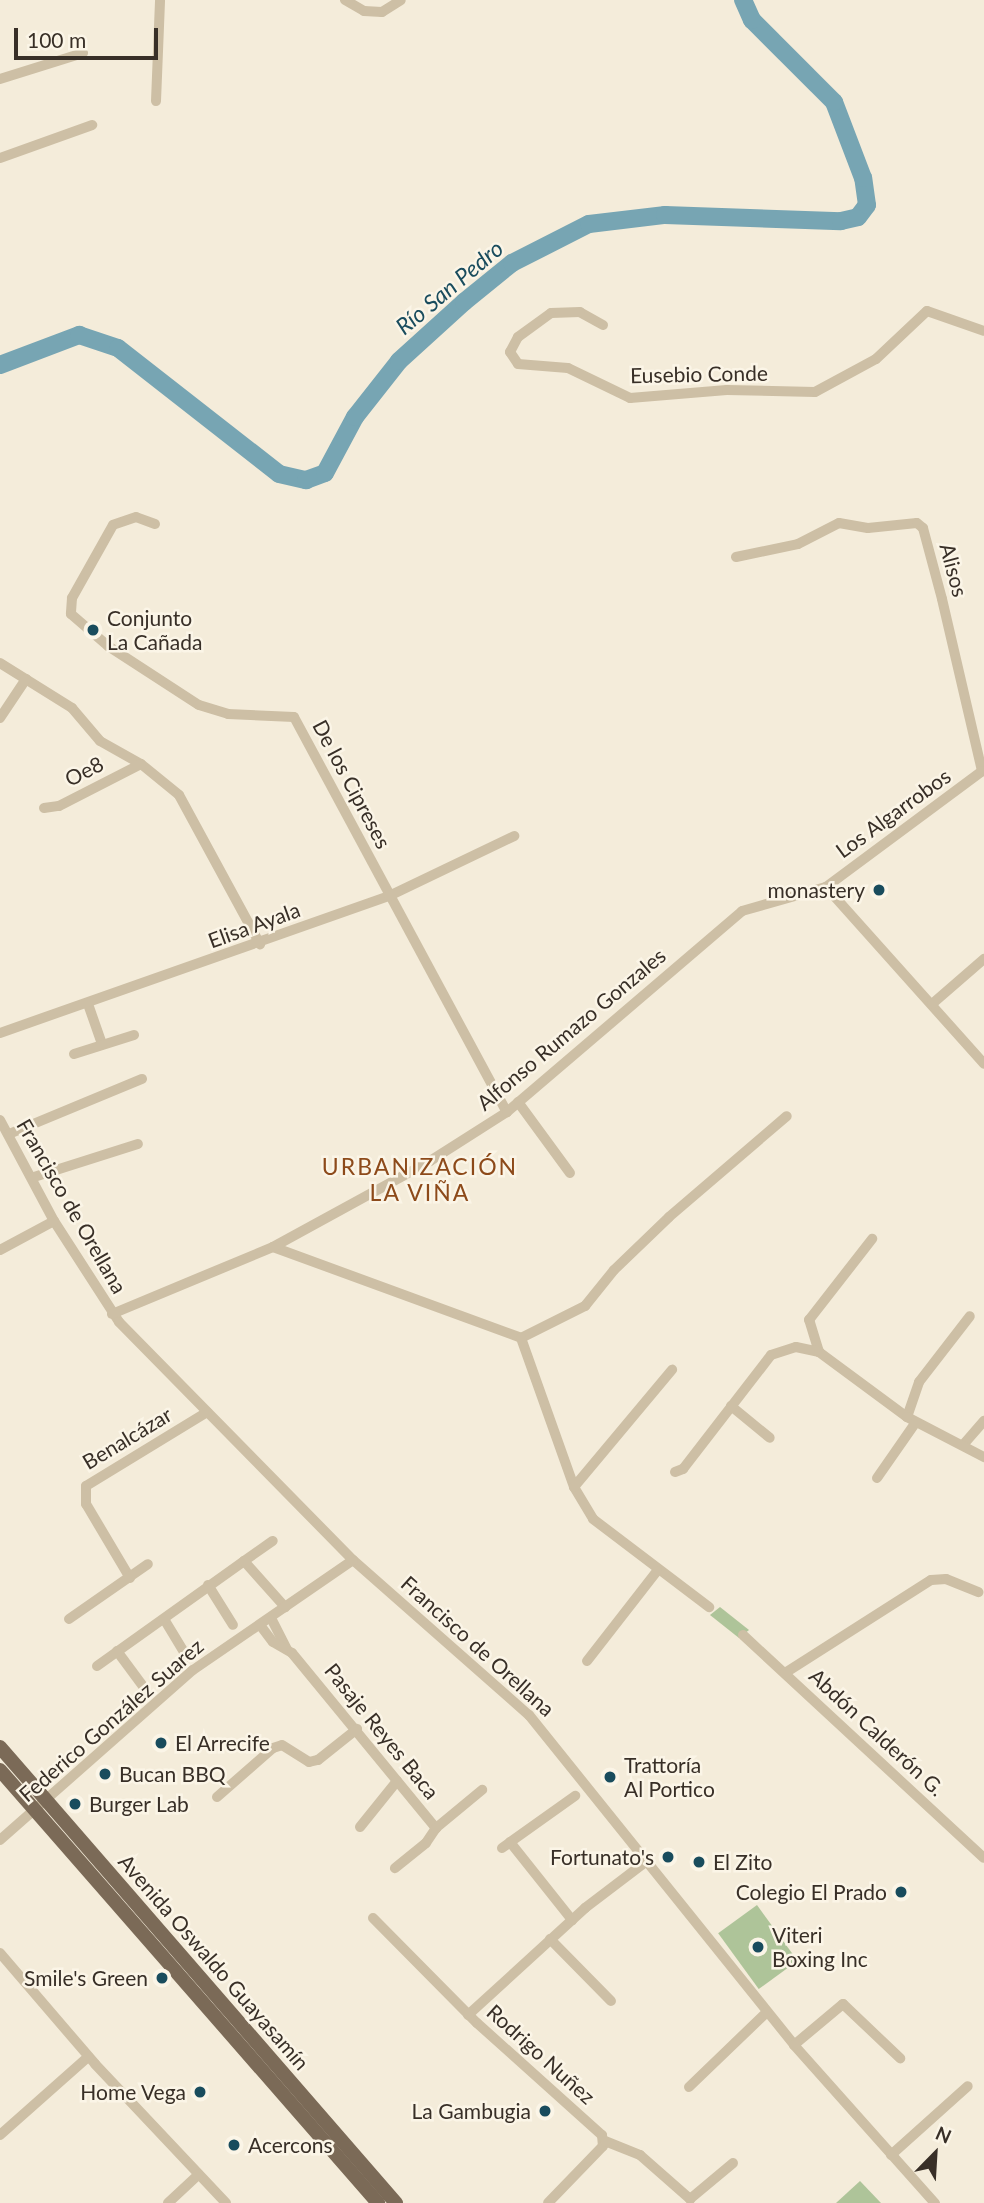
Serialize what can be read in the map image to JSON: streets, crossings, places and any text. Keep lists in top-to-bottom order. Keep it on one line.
{"streets":{"main road":["Avenida Oswaldo Guayasamín"],"street":["Eusebio Conde","Alisos","Oe8","De los Cipreses","Los Algarrobos","Elisa Ayala","Alfonso Rumazo Gonzales","Francisco de Orellana","Benalcázar","Federico González Suarez","Pasaje Reyes Baca","Abdón Calderón G.","Rodrigo Nuñez"]},"crossings":[["Alisos","Los Algarrobos"],["De los Cipreses","Elisa Ayala"],["De los Cipreses","Alfonso Rumazo Gonzales"],["Los Algarrobos","Alfonso Rumazo Gonzales"],["Alfonso Rumazo Gonzales","Francisco de Orellana"],["Francisco de Orellana","Benalcázar"],["Francisco de Orellana","Federico González Suarez"],["Francisco de Orellana","Rodrigo Nuñez"],["Federico González Suarez","Pasaje Reyes Baca"],["Federico González Suarez","Avenida Oswaldo Guayasamín"]],"districts":["URBANIZACIÓN LA VIÑA"],"water":["Río San Pedro"],"places":["Conjunto La Cañada","monastery","El Arrecife","Bucan BBQ","Trattoría Al Portico","Burger Lab","Fortunato's","El Zito","Colegio El Prado","Viteri Boxing Inc","Smile's Green","Home Vega","La Gambugia","Acercons"],"scale_bar":"100 m","north":"top right"}
